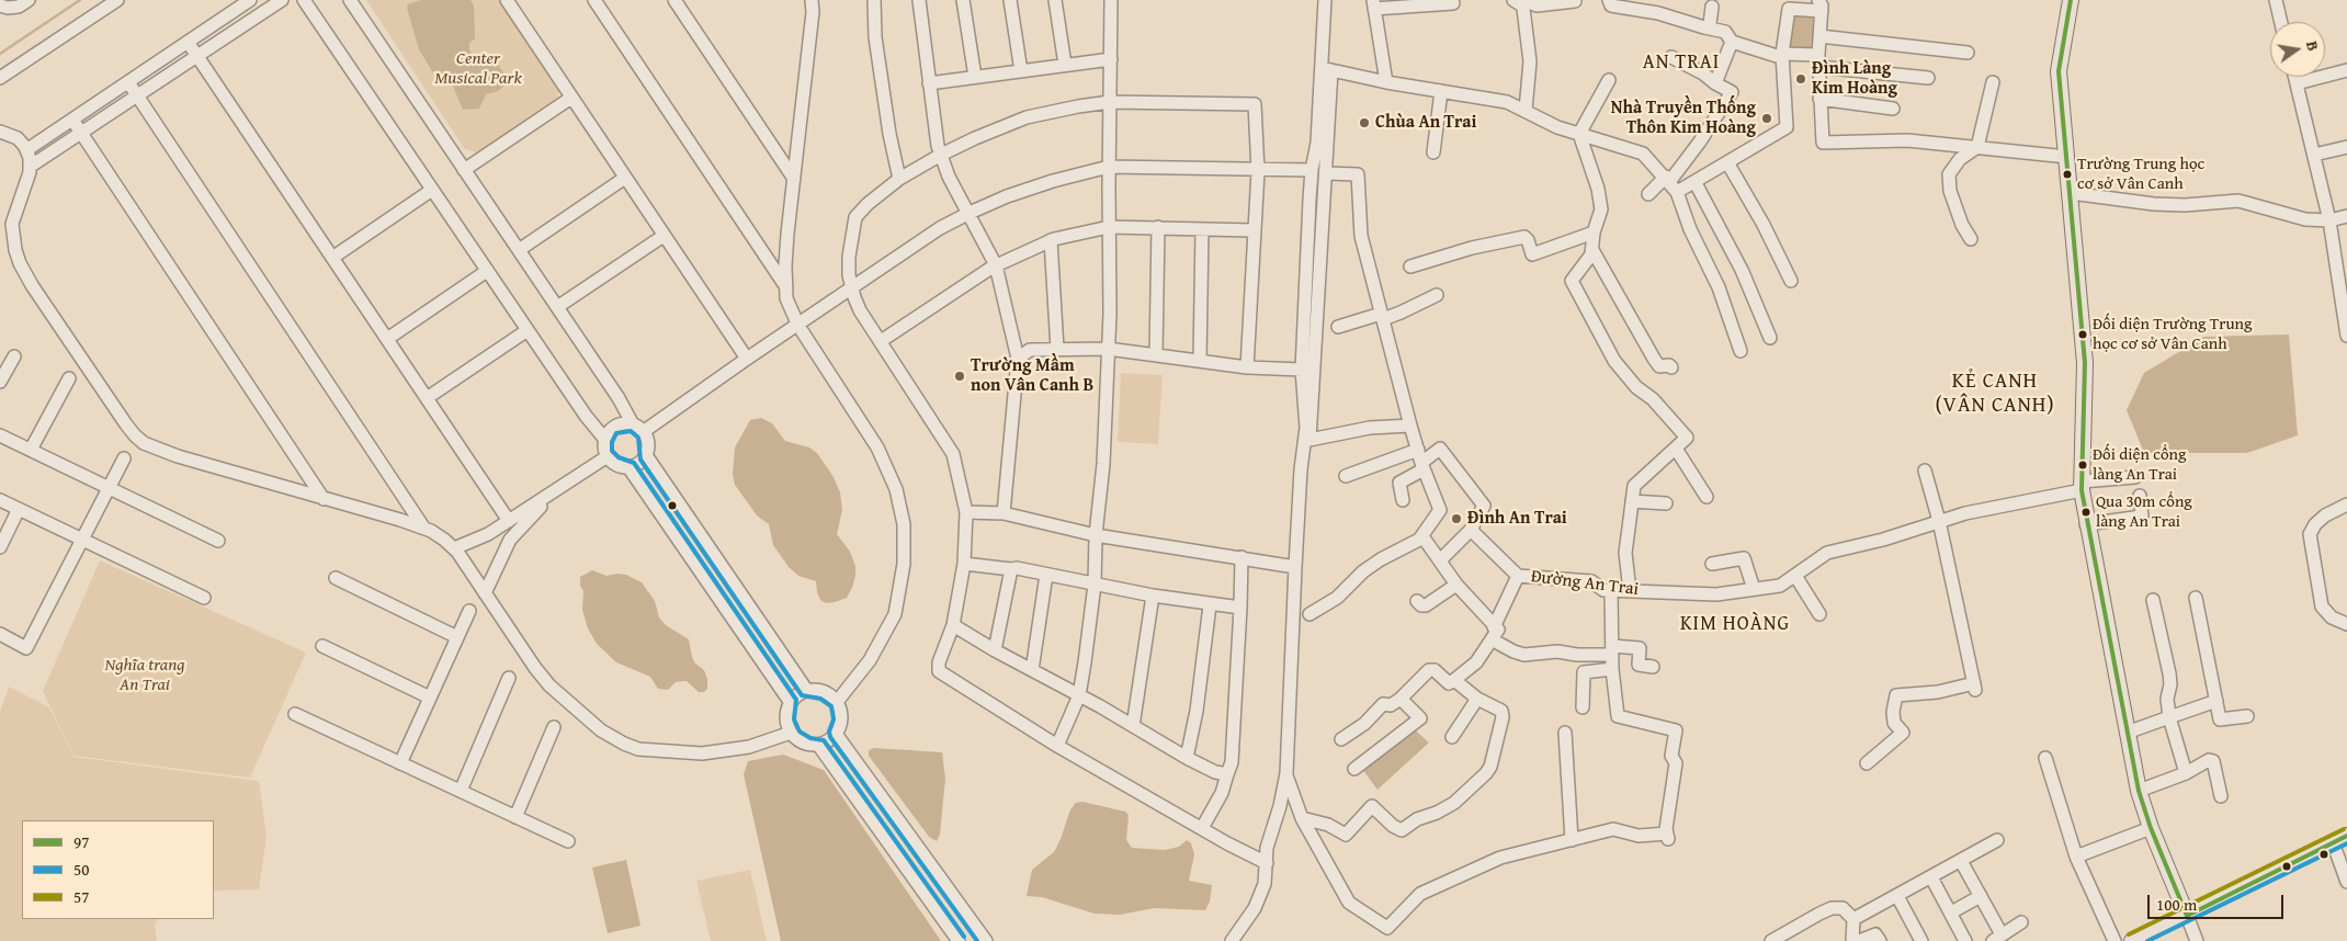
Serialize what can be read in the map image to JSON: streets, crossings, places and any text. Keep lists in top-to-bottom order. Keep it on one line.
{"streets":{"street":["Đường An Trai"]},"districts":["AN TRAI","KẺ CANH (VÂN CANH)","KIM HOÀNG"],"parks":["Center Musical Park","Nghĩa trang An Trai"],"places":["Đình Làng Kim Hoàng","Nhà Truyền Thống Thôn Kim Hoàng","Chùa An Trai","Trường Trung học cơ sở Vân Canh","Đối diện Trường Trung học cơ sở Vân Canh","Trường Mầm non Vân Canh B","Đối diện cổng làng An Trai","Qua 30m cổng làng An Trai","Đình An Trai"],"lines":["transit line 97","transit line 50","transit line 57"],"legend":["97","50","57"],"scale_bar":"100 m","north":"right"}
